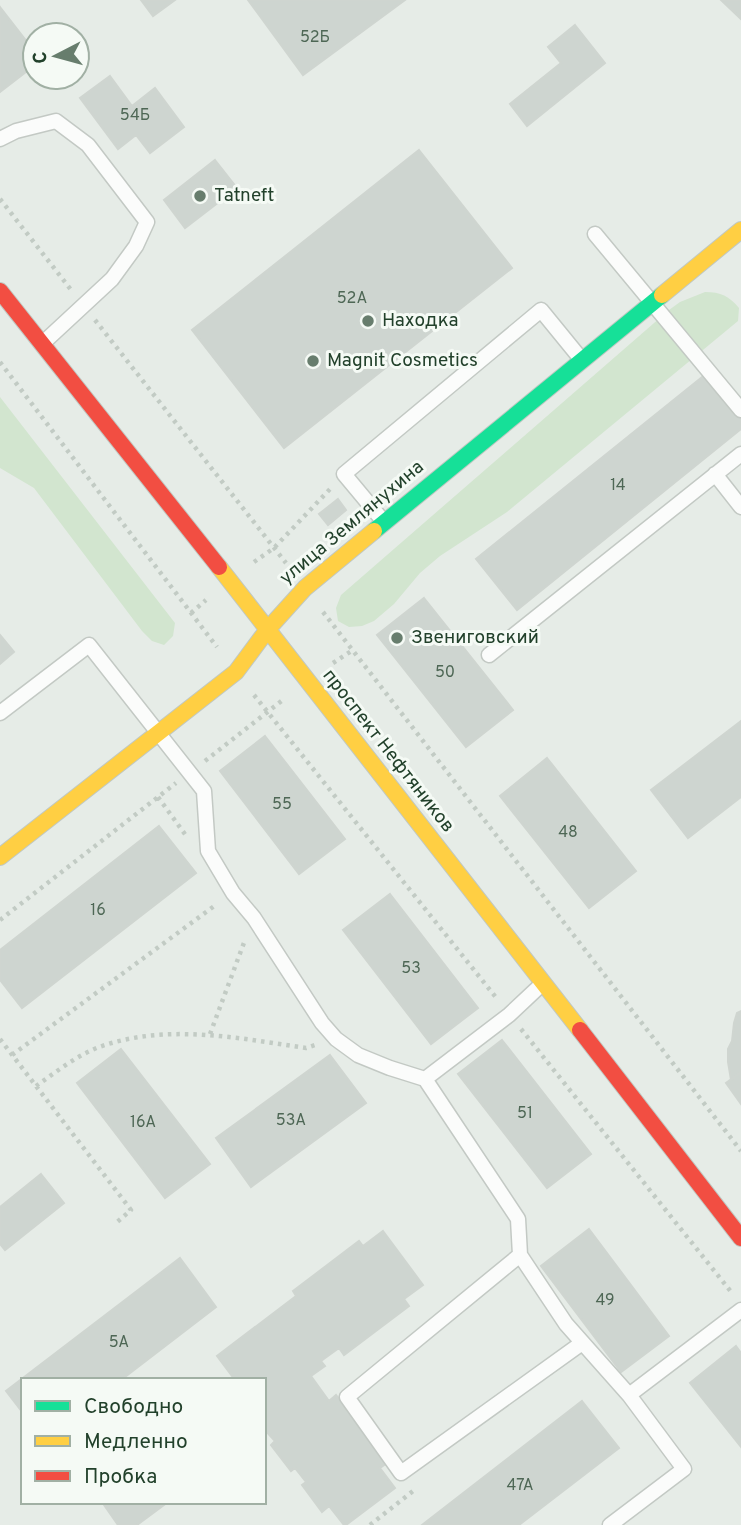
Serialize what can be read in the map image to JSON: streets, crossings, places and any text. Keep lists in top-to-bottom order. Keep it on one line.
{"streets":{"main road":["улица Землянухина","проспект Нефтяников"]},"crossings":[["улица Землянухина","проспект Нефтяников"]],"places":["Tatneft","Находка","Magnit Cosmetics","Звениговский"],"house_numbers":["52Б","54Б","52А","14","50","55","48","16","53","51","53А","16А","49","5А","47А"],"legend":["Свободно","Медленно","Пробка"],"north":"left"}
